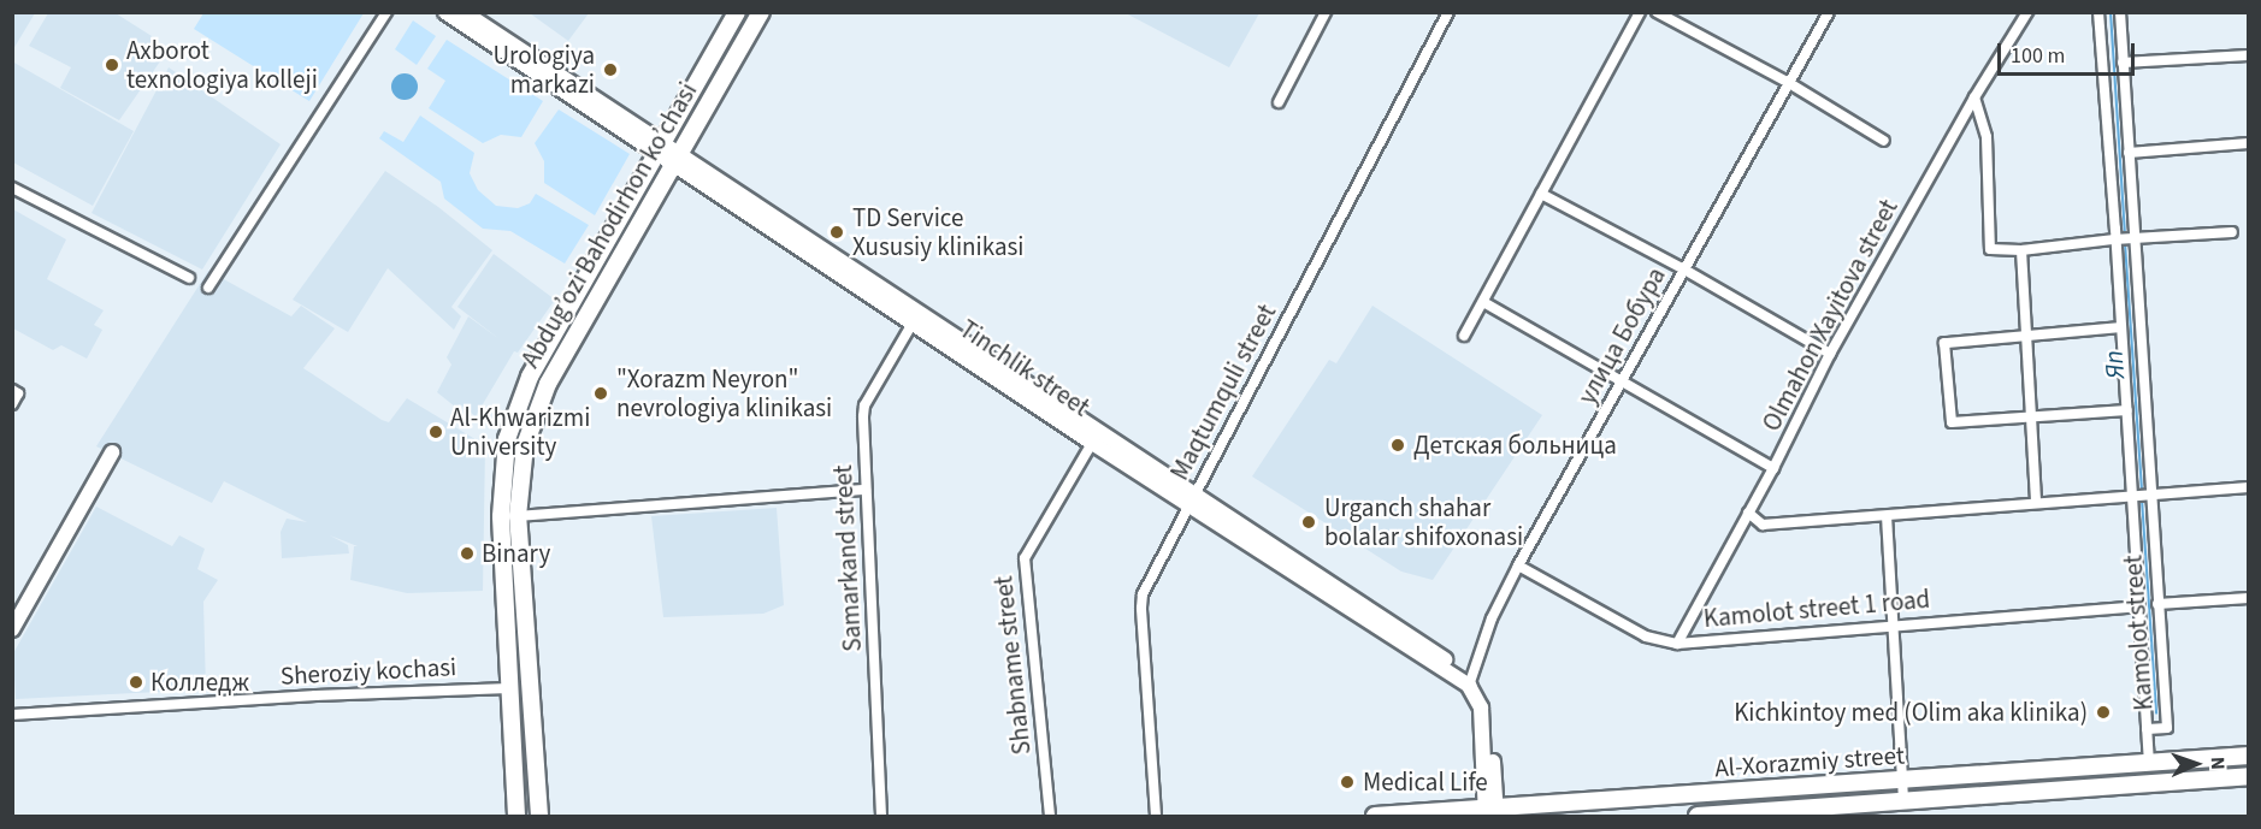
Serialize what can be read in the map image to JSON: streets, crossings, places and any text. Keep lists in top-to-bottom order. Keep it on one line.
{"streets":{"main road":["Abdug’ozi Bahodirhon ko’chasi","Tinchlik street","Al-Xorazmiy street"],"street":["Olmahon Xayitova street","улица Бобура","Maqtumquli street","Samarkand street","Kamolot street 1 road","Kamolot street","Shabname street","Sheroziy kochasi"]},"crossings":[["Abdug’ozi Bahodirhon ko’chasi","Tinchlik street"],["Abdug’ozi Bahodirhon ko’chasi","Sheroziy kochasi"],["Olmahon Xayitova street","Kamolot street 1 road"],["улица Бобура","Tinchlik street"],["улица Бобура","Kamolot street 1 road"],["Tinchlik street","Maqtumquli street"],["Tinchlik street","Samarkand street"],["Tinchlik street","Shabname street"],["Tinchlik street","Al-Xorazmiy street"],["Kamolot street 1 road","Kamolot street"]],"water":["Яп"],"places":["Axborot texnologiya kolleji","Urologiya markazi","TD Service Xususiy klinikasi","\"Xorazm Neyron\" nevrologiya klinikasi","Al-Khwarizmi University","Детская больница","Urganch shahar bolalar shifoxonasi","Binary","Колледж","Kichkintoy med (Olim aka klinika)","Medical Life"],"scale_bar":"100 m","north":"right"}
